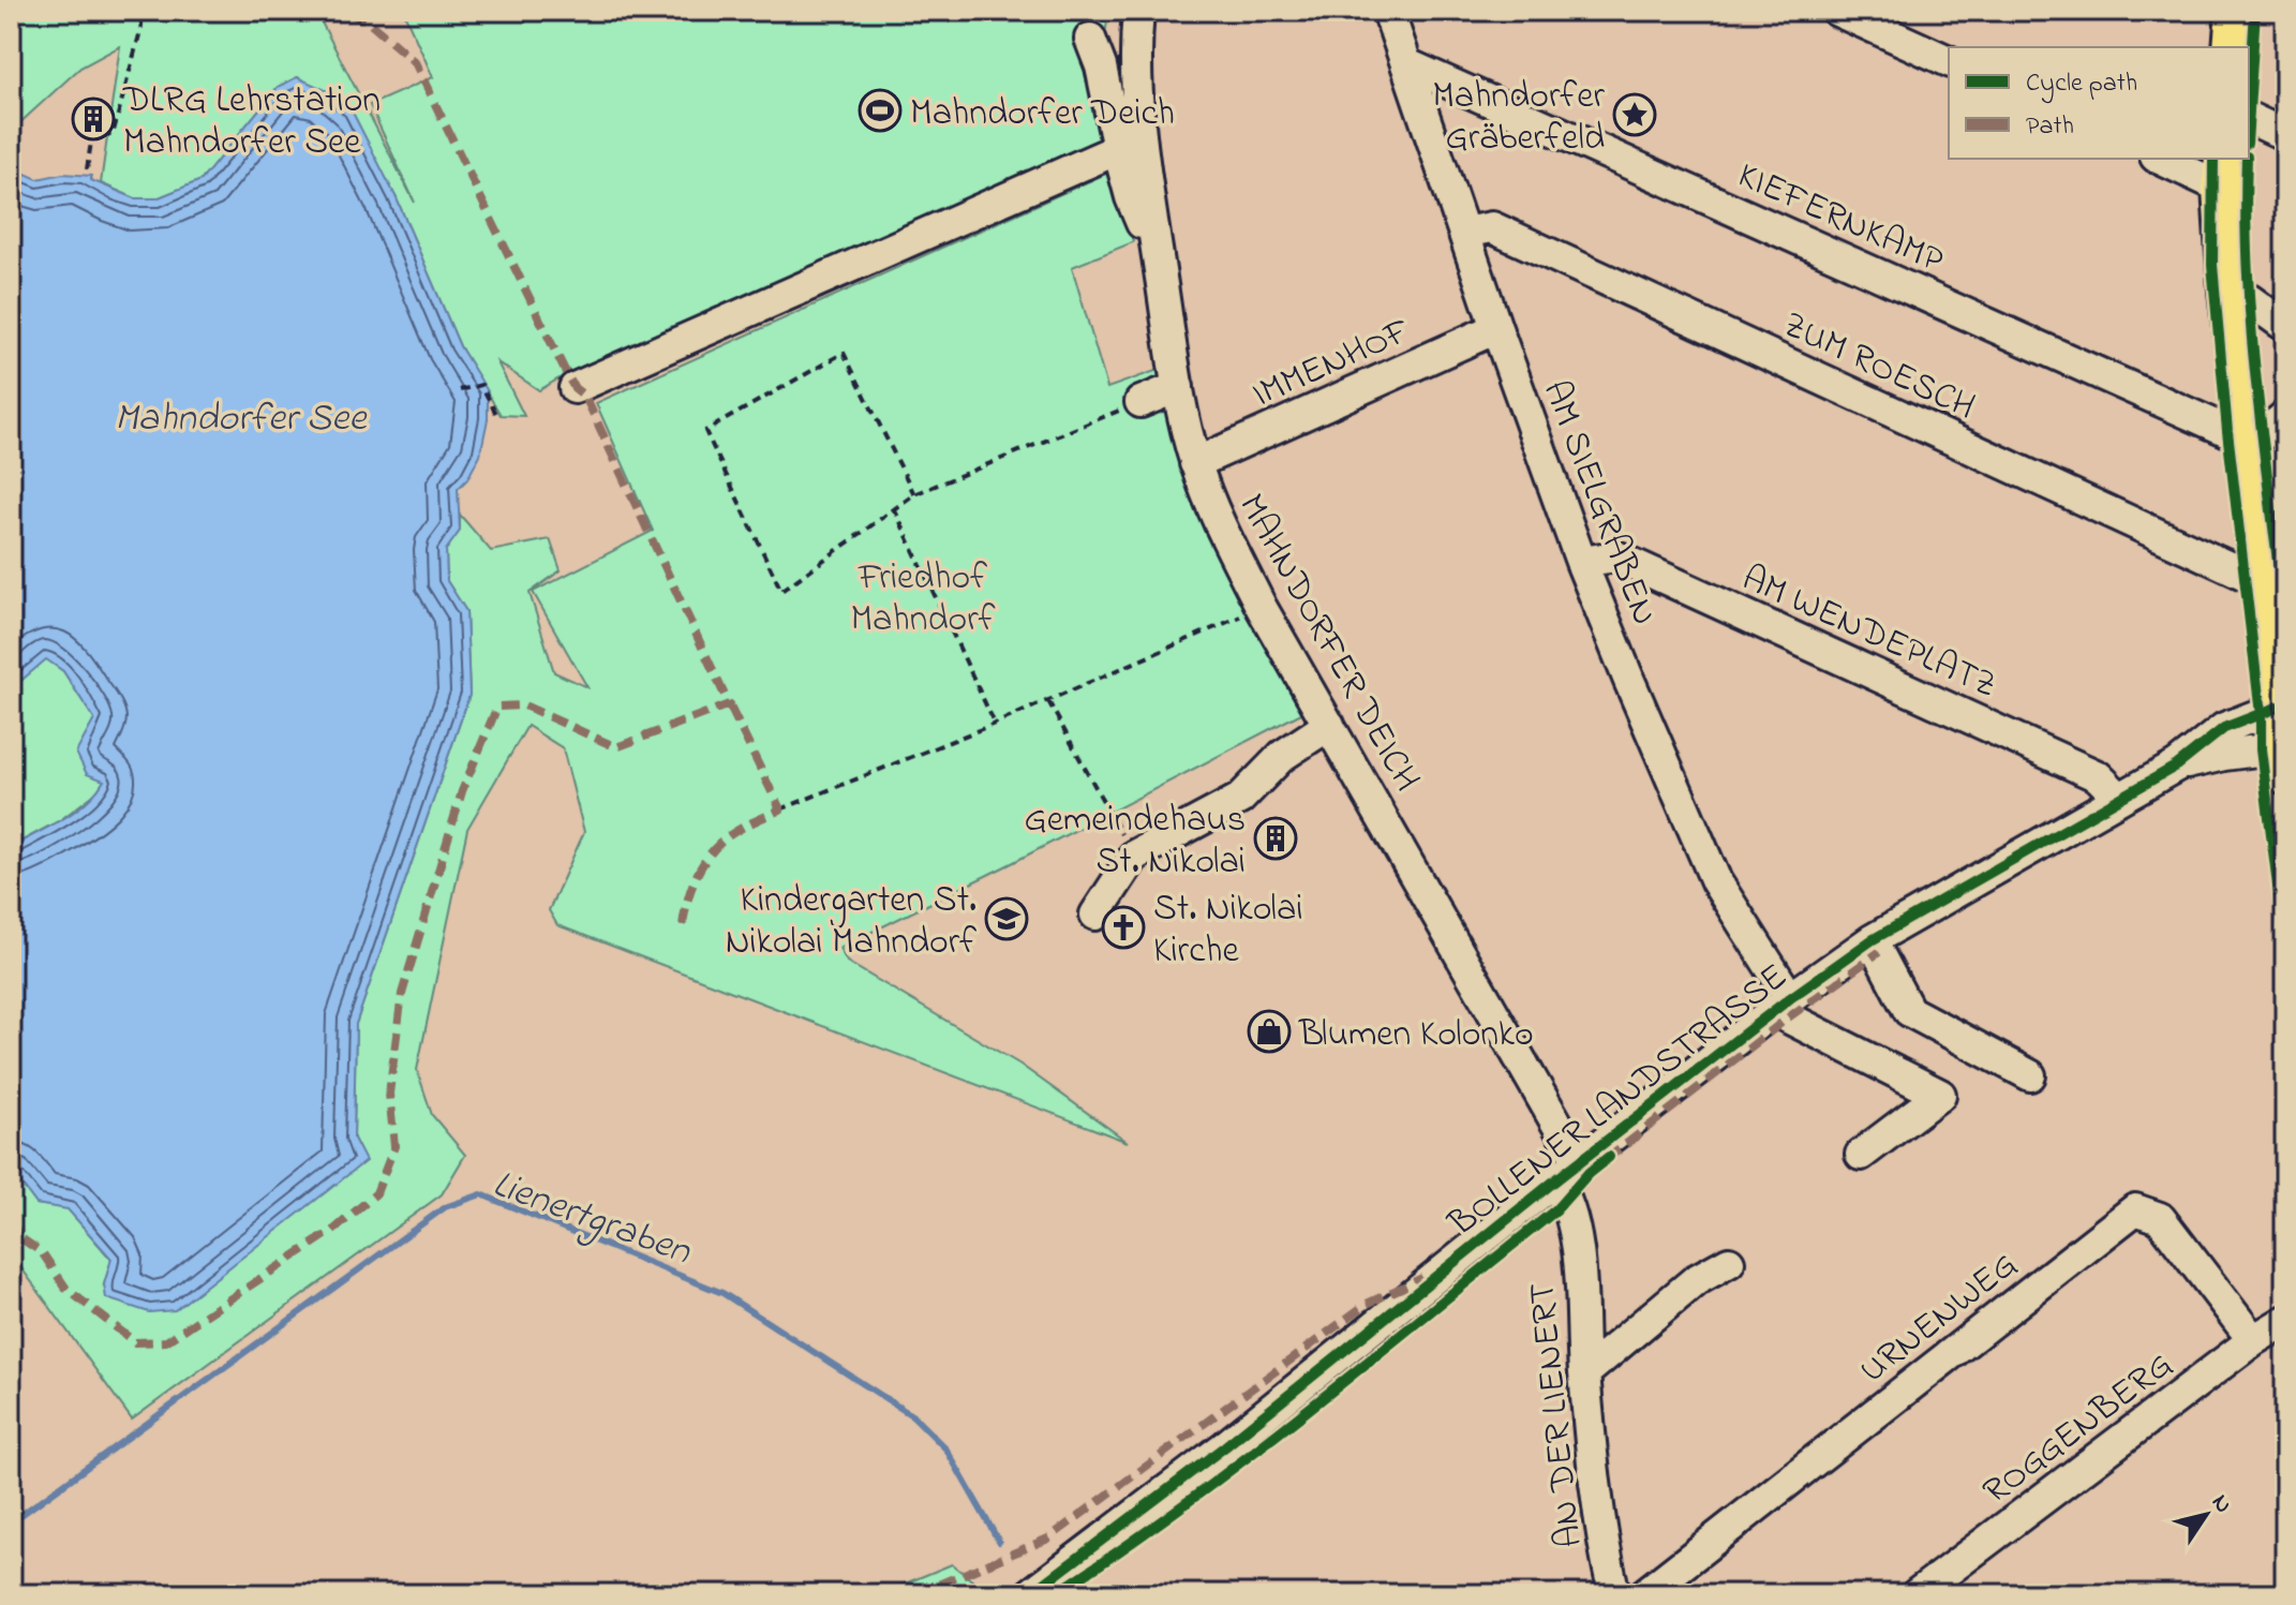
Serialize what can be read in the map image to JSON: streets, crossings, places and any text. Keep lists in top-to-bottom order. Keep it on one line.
{"streets":{"street":["KIEFERNKAMP","IMMENHOF","ZUM ROESCH","AM SIELGRABEN","AM WENDEPLATZ","MAHNDORFER DEICH","BOLLENER LANDSTRASSE","URNENWEG","AN DER LIENERT","ROGGENBERG"]},"crossings":[["KIEFERNKAMP","AM SIELGRABEN"],["IMMENHOF","AM SIELGRABEN"],["IMMENHOF","MAHNDORFER DEICH"],["ZUM ROESCH","AM SIELGRABEN"],["AM SIELGRABEN","AM WENDEPLATZ"],["AM SIELGRABEN","BOLLENER LANDSTRASSE"],["AM WENDEPLATZ","BOLLENER LANDSTRASSE"],["MAHNDORFER DEICH","BOLLENER LANDSTRASSE"],["MAHNDORFER DEICH","AN DER LIENERT"],["BOLLENER LANDSTRASSE","AN DER LIENERT"],["URNENWEG","ROGGENBERG"]],"water":["Mahndorfer See","Lienertgraben"],"parks":["Friedhof Mahndorf"],"places":{"sports":["Mahndorfer Deich"],"place":["Mahndorfer Gräberfeld"],"building":["DLRG Lehrstation Mahndorfer See","Gemeindehaus St. Nikolai"],"school or university":["Kindergarten St. Nikolai Mahndorf"],"church":["St. Nikolai Kirche"],"shop":["Blumen Kolonko"]},"legend":["Cycle path","Path"],"north":"top right"}
